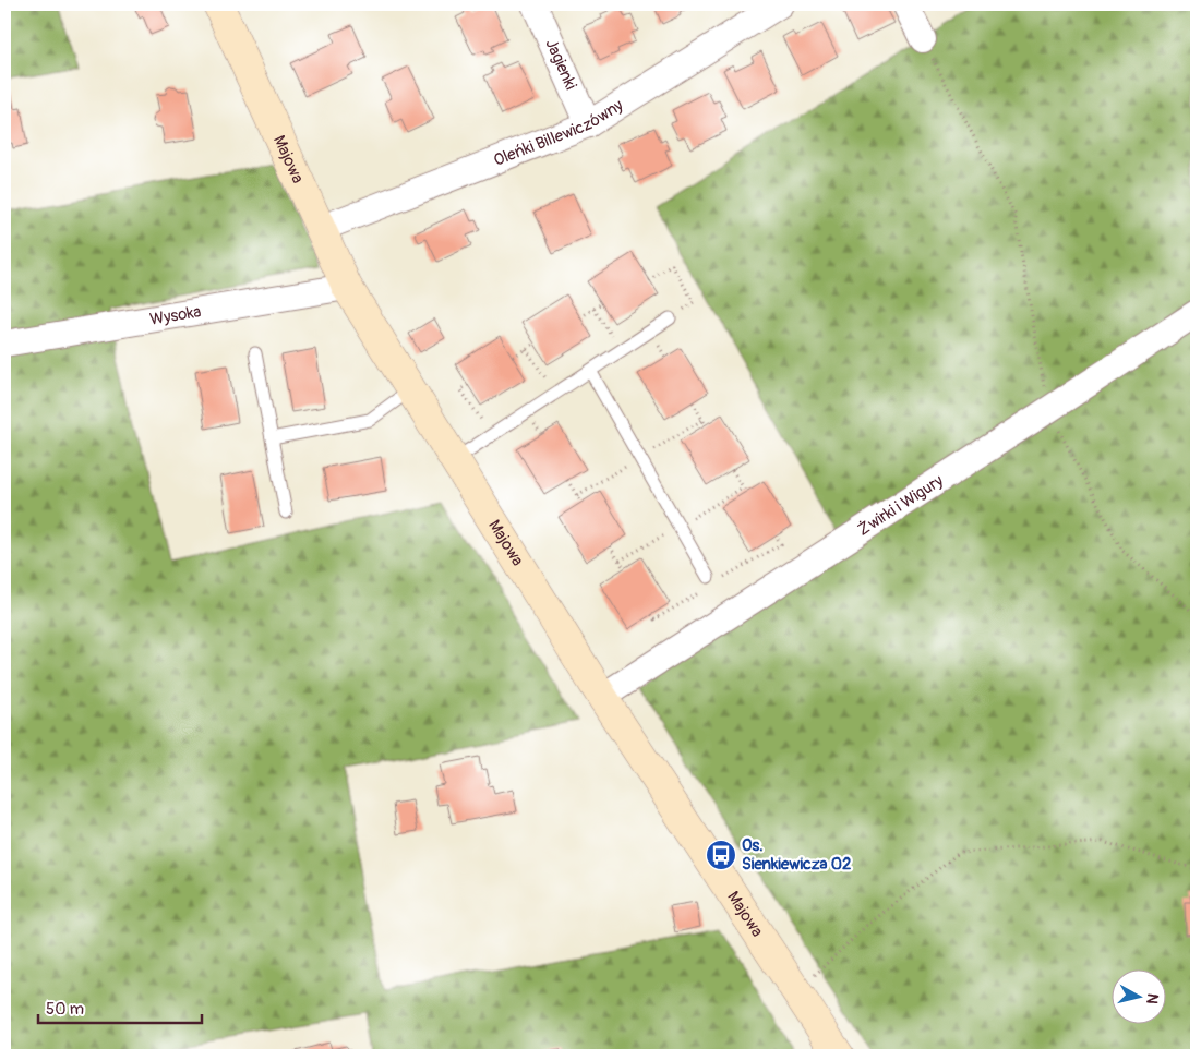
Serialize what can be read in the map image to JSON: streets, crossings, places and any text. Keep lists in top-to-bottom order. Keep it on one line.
{"streets":{"street":["Jagienki","Oleńki Billewiczówny","Majowa","Wysoka","Żwirki i Wigury"]},"crossings":[["Jagienki","Oleńki Billewiczówny"],["Oleńki Billewiczówny","Majowa"],["Majowa","Wysoka"],["Majowa","Żwirki i Wigury"]],"places":{"bus stop":["Os. Sienkiewicza 02"]},"scale_bar":"50 m","north":"right"}
